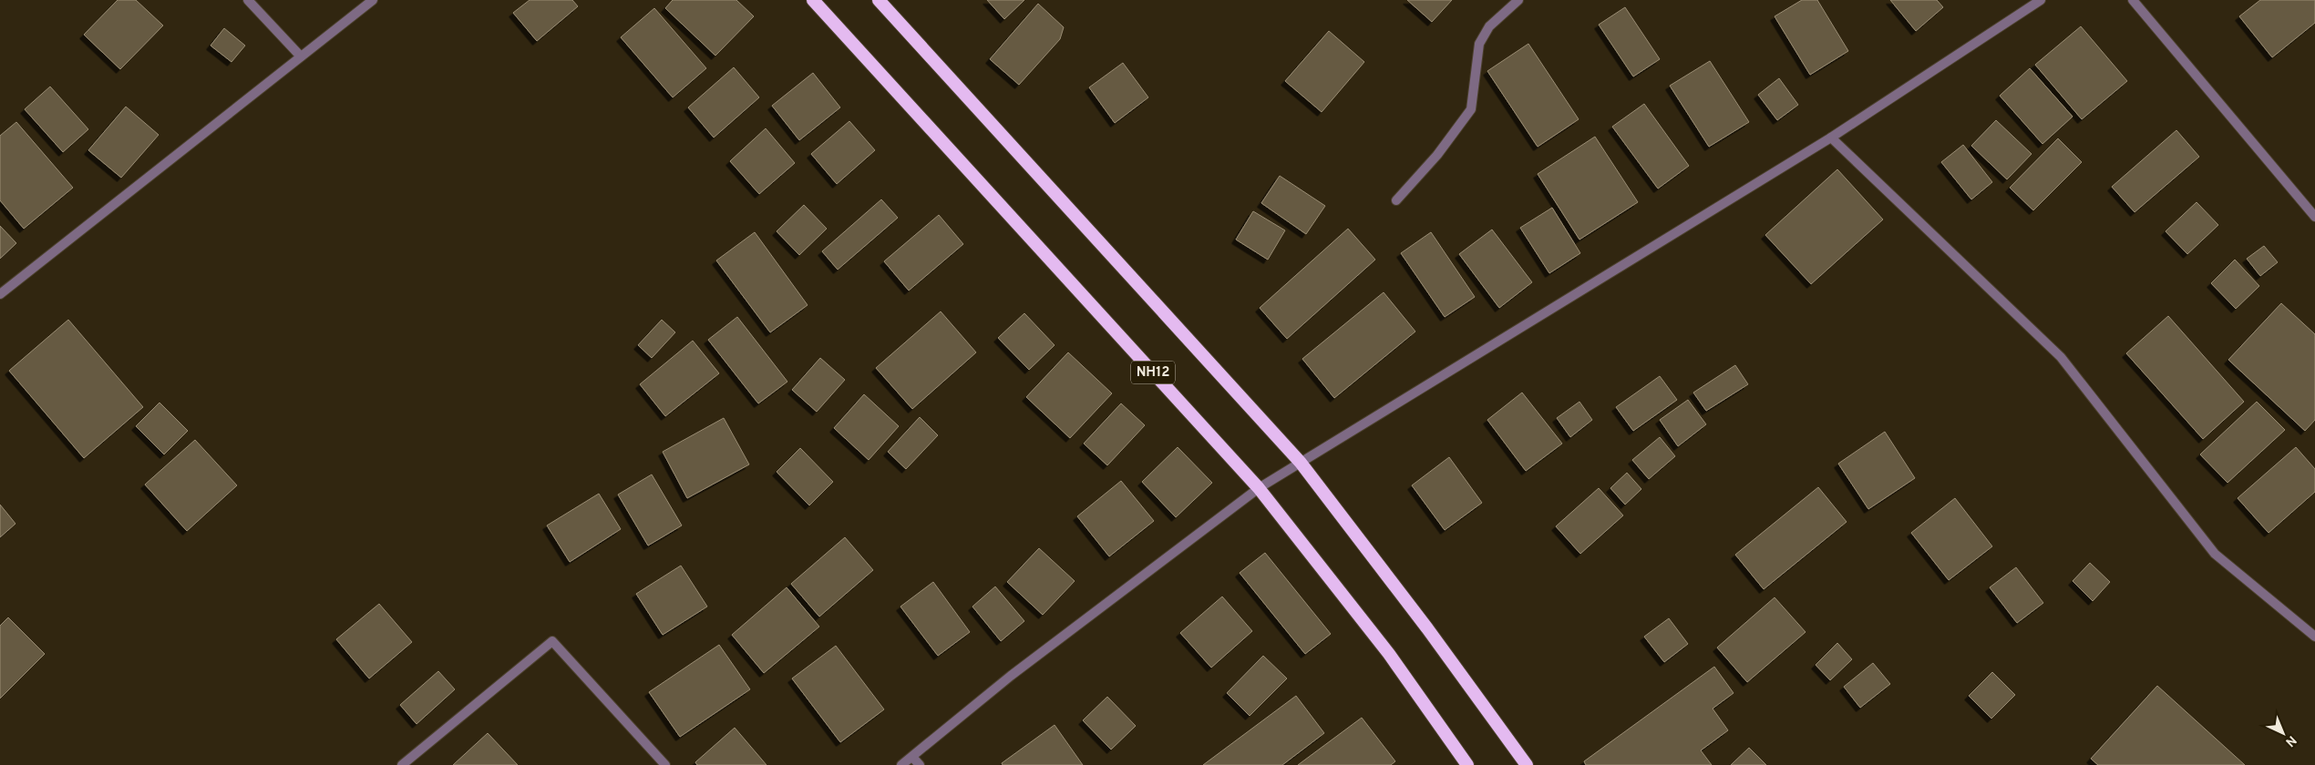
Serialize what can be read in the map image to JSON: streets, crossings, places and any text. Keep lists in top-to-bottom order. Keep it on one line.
{"streets":{"highway":["NH12"]},"north":"bottom right"}
